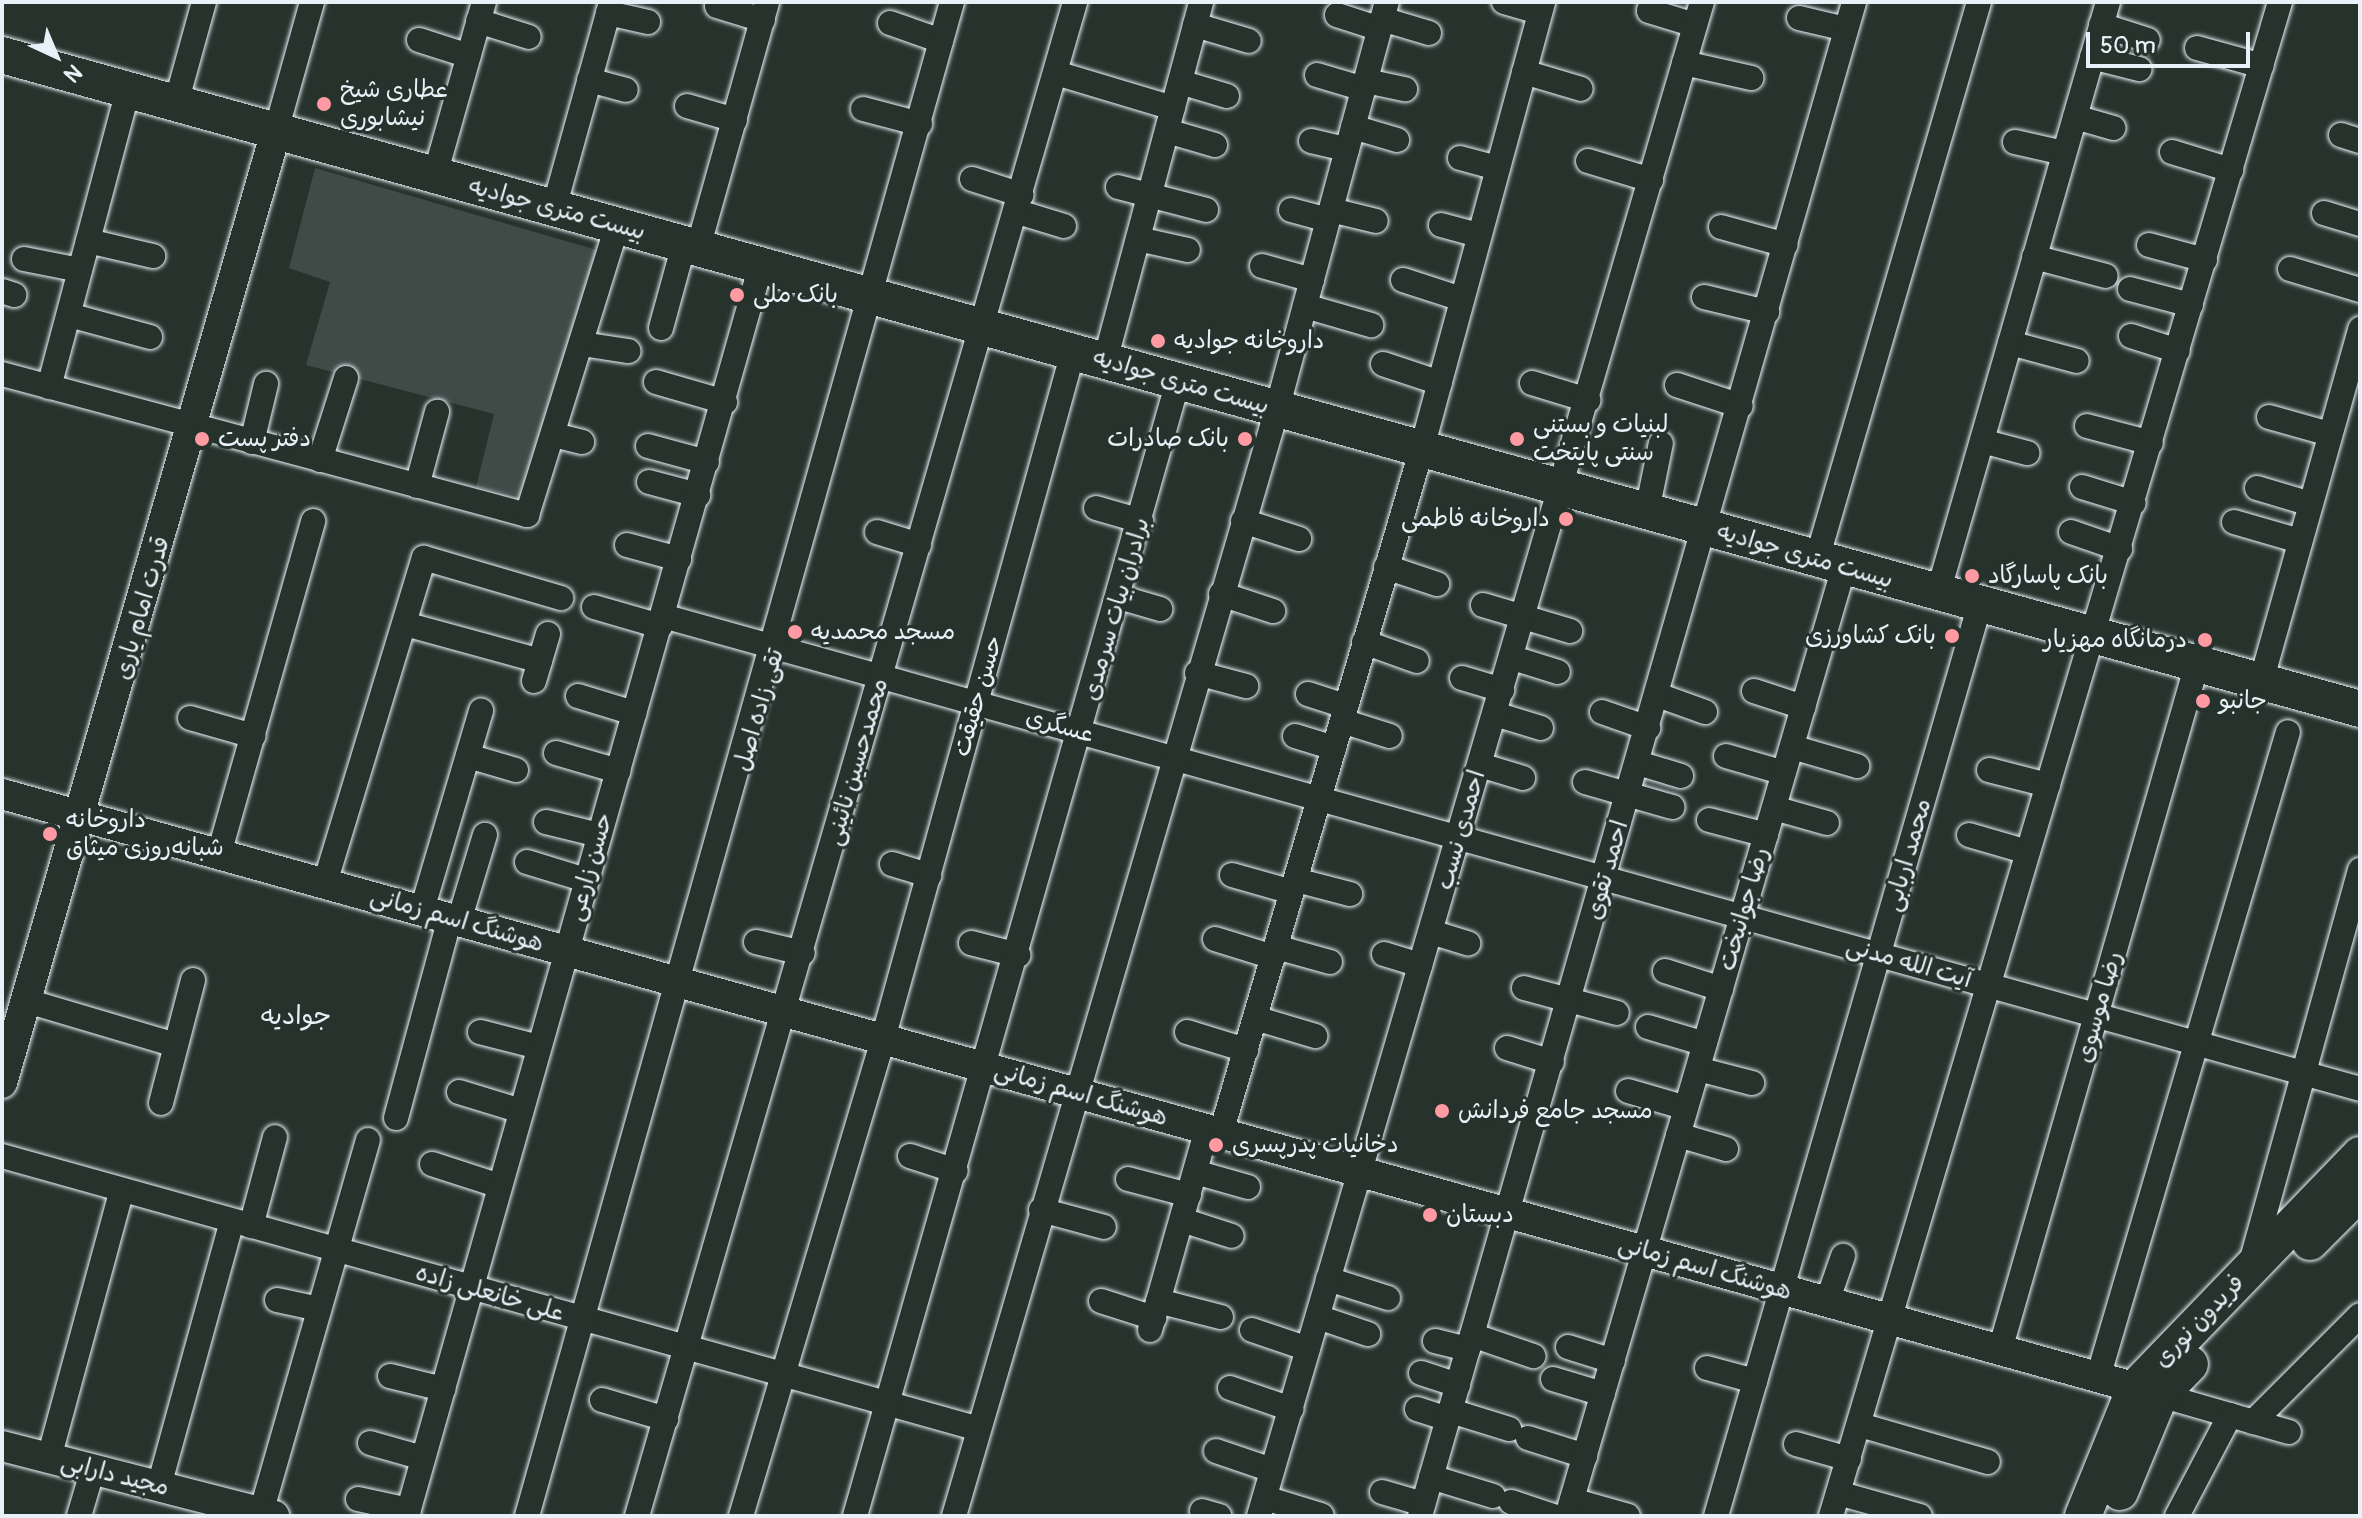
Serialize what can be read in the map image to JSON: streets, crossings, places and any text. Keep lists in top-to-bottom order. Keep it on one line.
{"streets":{"main road":["بیست متری جوادیه","فریدون نوری"],"street":["قدرت امام یاری","برادران بیات سرمدی","حسن حقیقت","تقی زاده اصل","عسگری","محمدحسین نائینی","احمدی نسب","محمد اربابی","حسن زارعی","احمد تقوی","رضا جوانبخت","هوشنگ اسم زمانی","آیت‌ الله مدنی","رضا موسوی","علی خانعلی زاده","مجید دارابی"]},"crossings":[["بیست متری جوادیه","قدرت امام یاری"],["بیست متری جوادیه","برادران بیات سرمدی"],["بیست متری جوادیه","حسن حقیقت"],["بیست متری جوادیه","تقی زاده اصل"],["بیست متری جوادیه","محمدحسین نائینی"],["بیست متری جوادیه","احمدی نسب"],["بیست متری جوادیه","محمد اربابی"],["بیست متری جوادیه","حسن زارعی"],["بیست متری جوادیه","احمد تقوی"],["بیست متری جوادیه","رضا جوانبخت"],["بیست متری جوادیه","رضا موسوی"],["قدرت امام یاری","هوشنگ اسم زمانی"],["برادران بیات سرمدی","عسگری"],["برادران بیات سرمدی","هوشنگ اسم زمانی"],["برادران بیات سرمدی","علی خانعلی زاده"],["حسن حقیقت","عسگری"],["حسن حقیقت","هوشنگ اسم زمانی"],["حسن حقیقت","علی خانعلی زاده"],["تقی زاده اصل","عسگری"],["تقی زاده اصل","هوشنگ اسم زمانی"],["تقی زاده اصل","علی خانعلی زاده"],["عسگری","محمدحسین نائینی"],["عسگری","احمدی نسب"],["عسگری","حسن زارعی"],["عسگری","آیت‌ الله مدنی"],["محمدحسین نائینی","هوشنگ اسم زمانی"],["محمدحسین نائینی","علی خانعلی زاده"],["احمدی نسب","هوشنگ اسم زمانی"],["احمدی نسب","آیت‌ الله مدنی"],["محمد اربابی","هوشنگ اسم زمانی"],["محمد اربابی","آیت‌ الله مدنی"],["حسن زارعی","هوشنگ اسم زمانی"],["حسن زارعی","علی خانعلی زاده"],["احمد تقوی","هوشنگ اسم زمانی"],["احمد تقوی","آیت‌ الله مدنی"],["رضا جوانبخت","هوشنگ اسم زمانی"],["رضا جوانبخت","آیت‌ الله مدنی"],["هوشنگ اسم زمانی","رضا موسوی"],["هوشنگ اسم زمانی","فریدون نوری"],["آیت‌ الله مدنی","رضا موسوی"]],"districts":["جوادیه"],"places":["عطاری شیخ نیشابوری","بانک ملی","داروخانه جوادیه","دفتر پست","بانک صادرات","لبنیات و بستنی سنتی پایتخت","داروخانه فاطمی","بانک پاسارگاد","مسجد محمدیه","بانک کشاورزی","درمانگاه مهزیار","جانبو","داروخانه شبانه‌روزی میثاق","مسجد جامع فردانش","دخانیات پدرپسری","دبستان"],"scale_bar":"50 m","north":"bottom right"}
